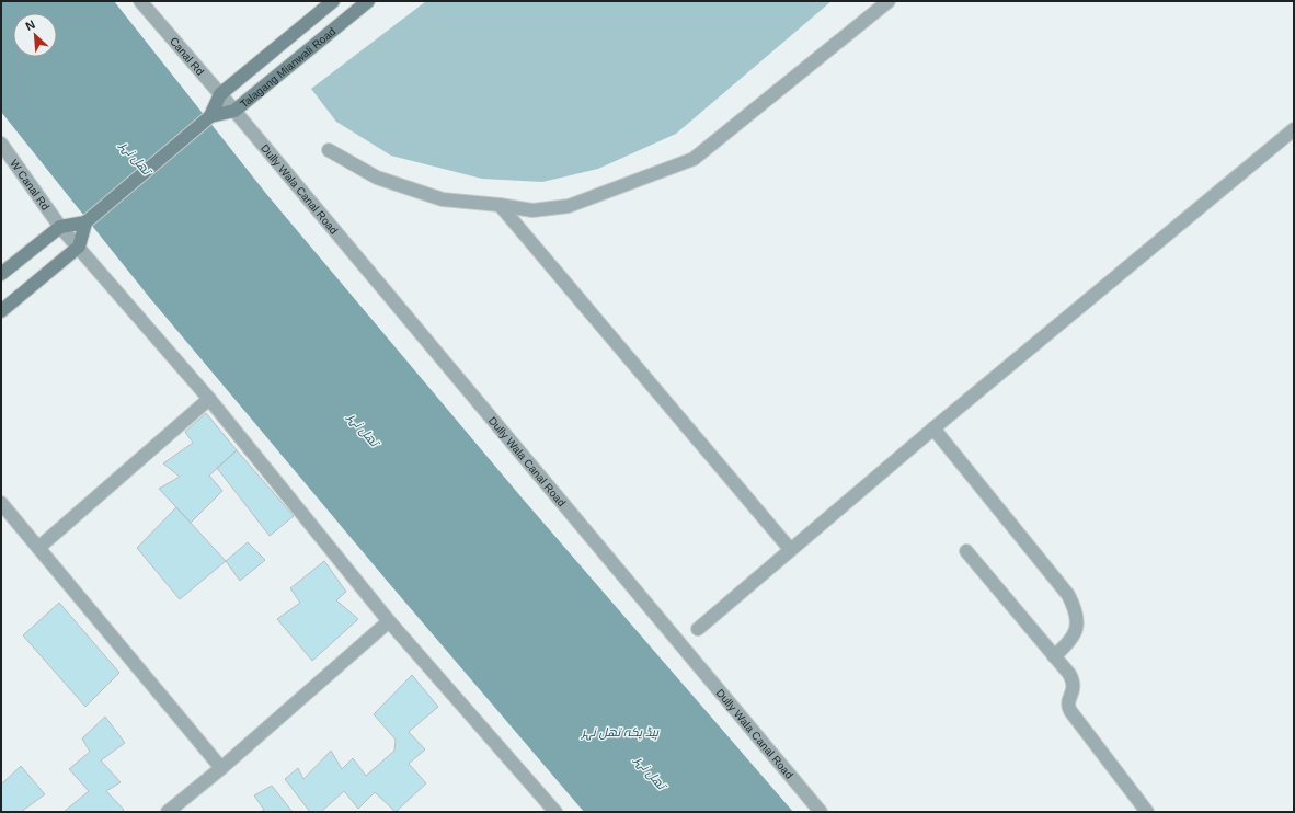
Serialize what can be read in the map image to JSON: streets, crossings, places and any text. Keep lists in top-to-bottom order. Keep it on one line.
{"streets":{"main road":["Talagang Mianwali Road"],"street":["Canal Rd","W Canal Rd","Dully Wala Canal Road"]},"crossings":[["Canal Rd","Talagang Mianwali Road"],["Canal Rd","Dully Wala Canal Road"],["Talagang Mianwali Road","Dully Wala Canal Road"]],"water":["تھل نہر","ہیڈ پکہ تھل نہر"],"north":"top left"}
